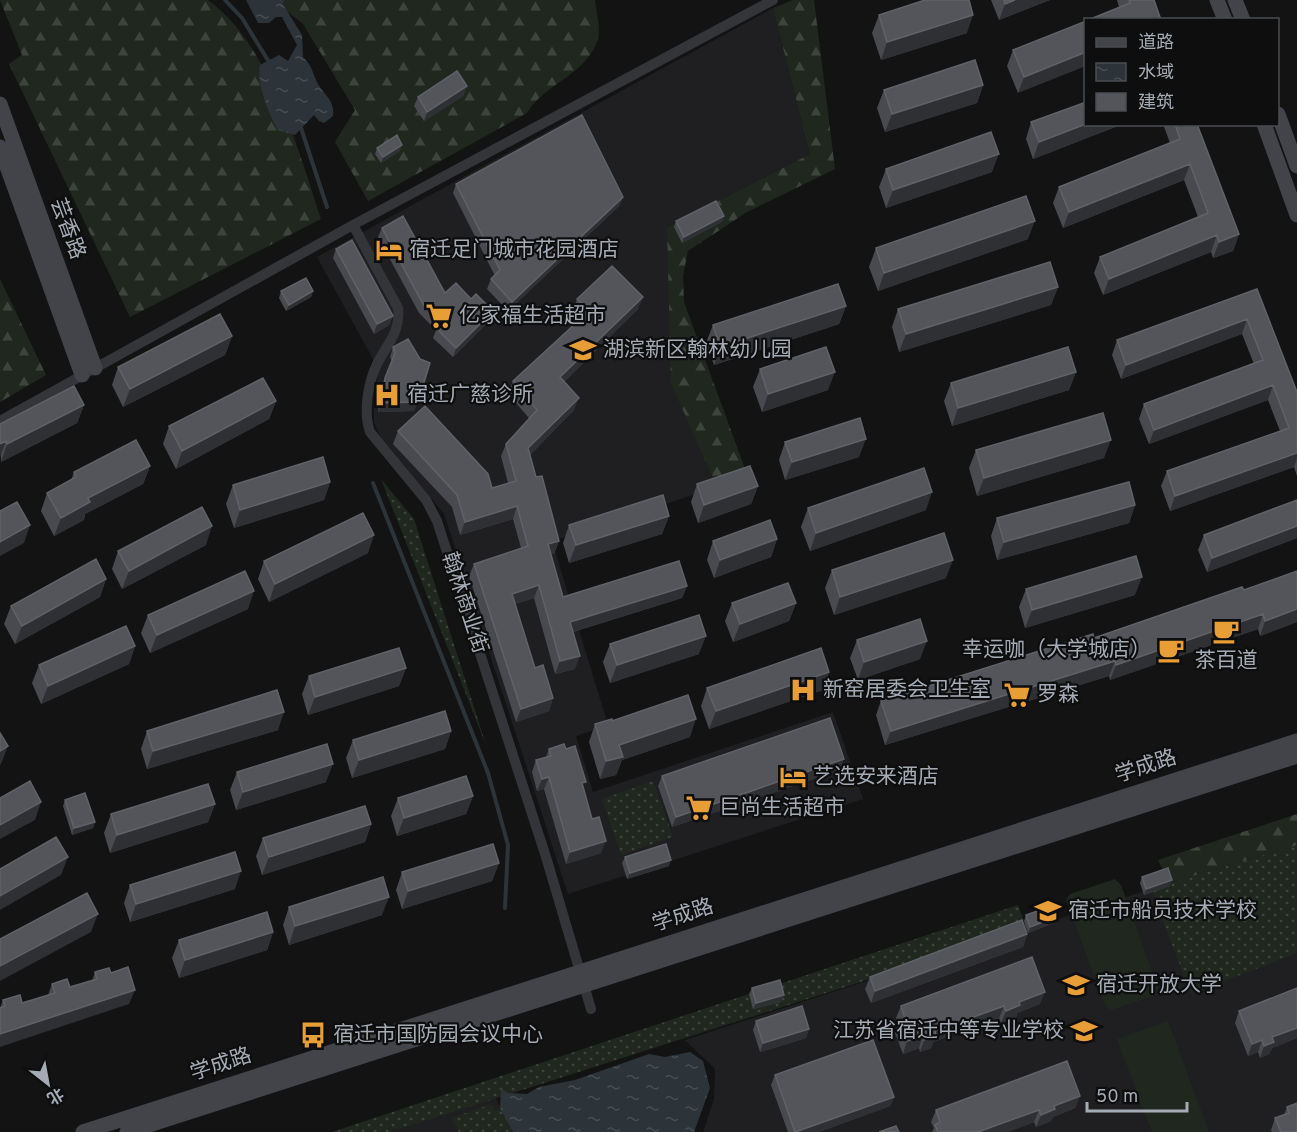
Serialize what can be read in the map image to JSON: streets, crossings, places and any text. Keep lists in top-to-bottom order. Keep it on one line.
{"streets":{"main road":["芸香路","学成路"],"street":["翰林商业街"]},"crossings":[["翰林商业街","学成路"]],"places":{"hotel":["宿迁足门城市花园酒店","艺选安来酒店"],"supermarket":["亿家福生活超市","罗森","巨尚生活超市"],"school or university":["湖滨新区翰林幼儿园","宿迁市船员技术学校","宿迁开放大学","江苏省宿迁中等专业学校"],"hospital":["宿迁广慈诊所","新窑居委会卫生室"],"cafe":["茶百道","幸运咖（大学城店）"],"bus stop":["宿迁市国防园会议中心"]},"legend":["道路","水域","建筑"],"scale_bar":"50 m","north":"bottom right"}
